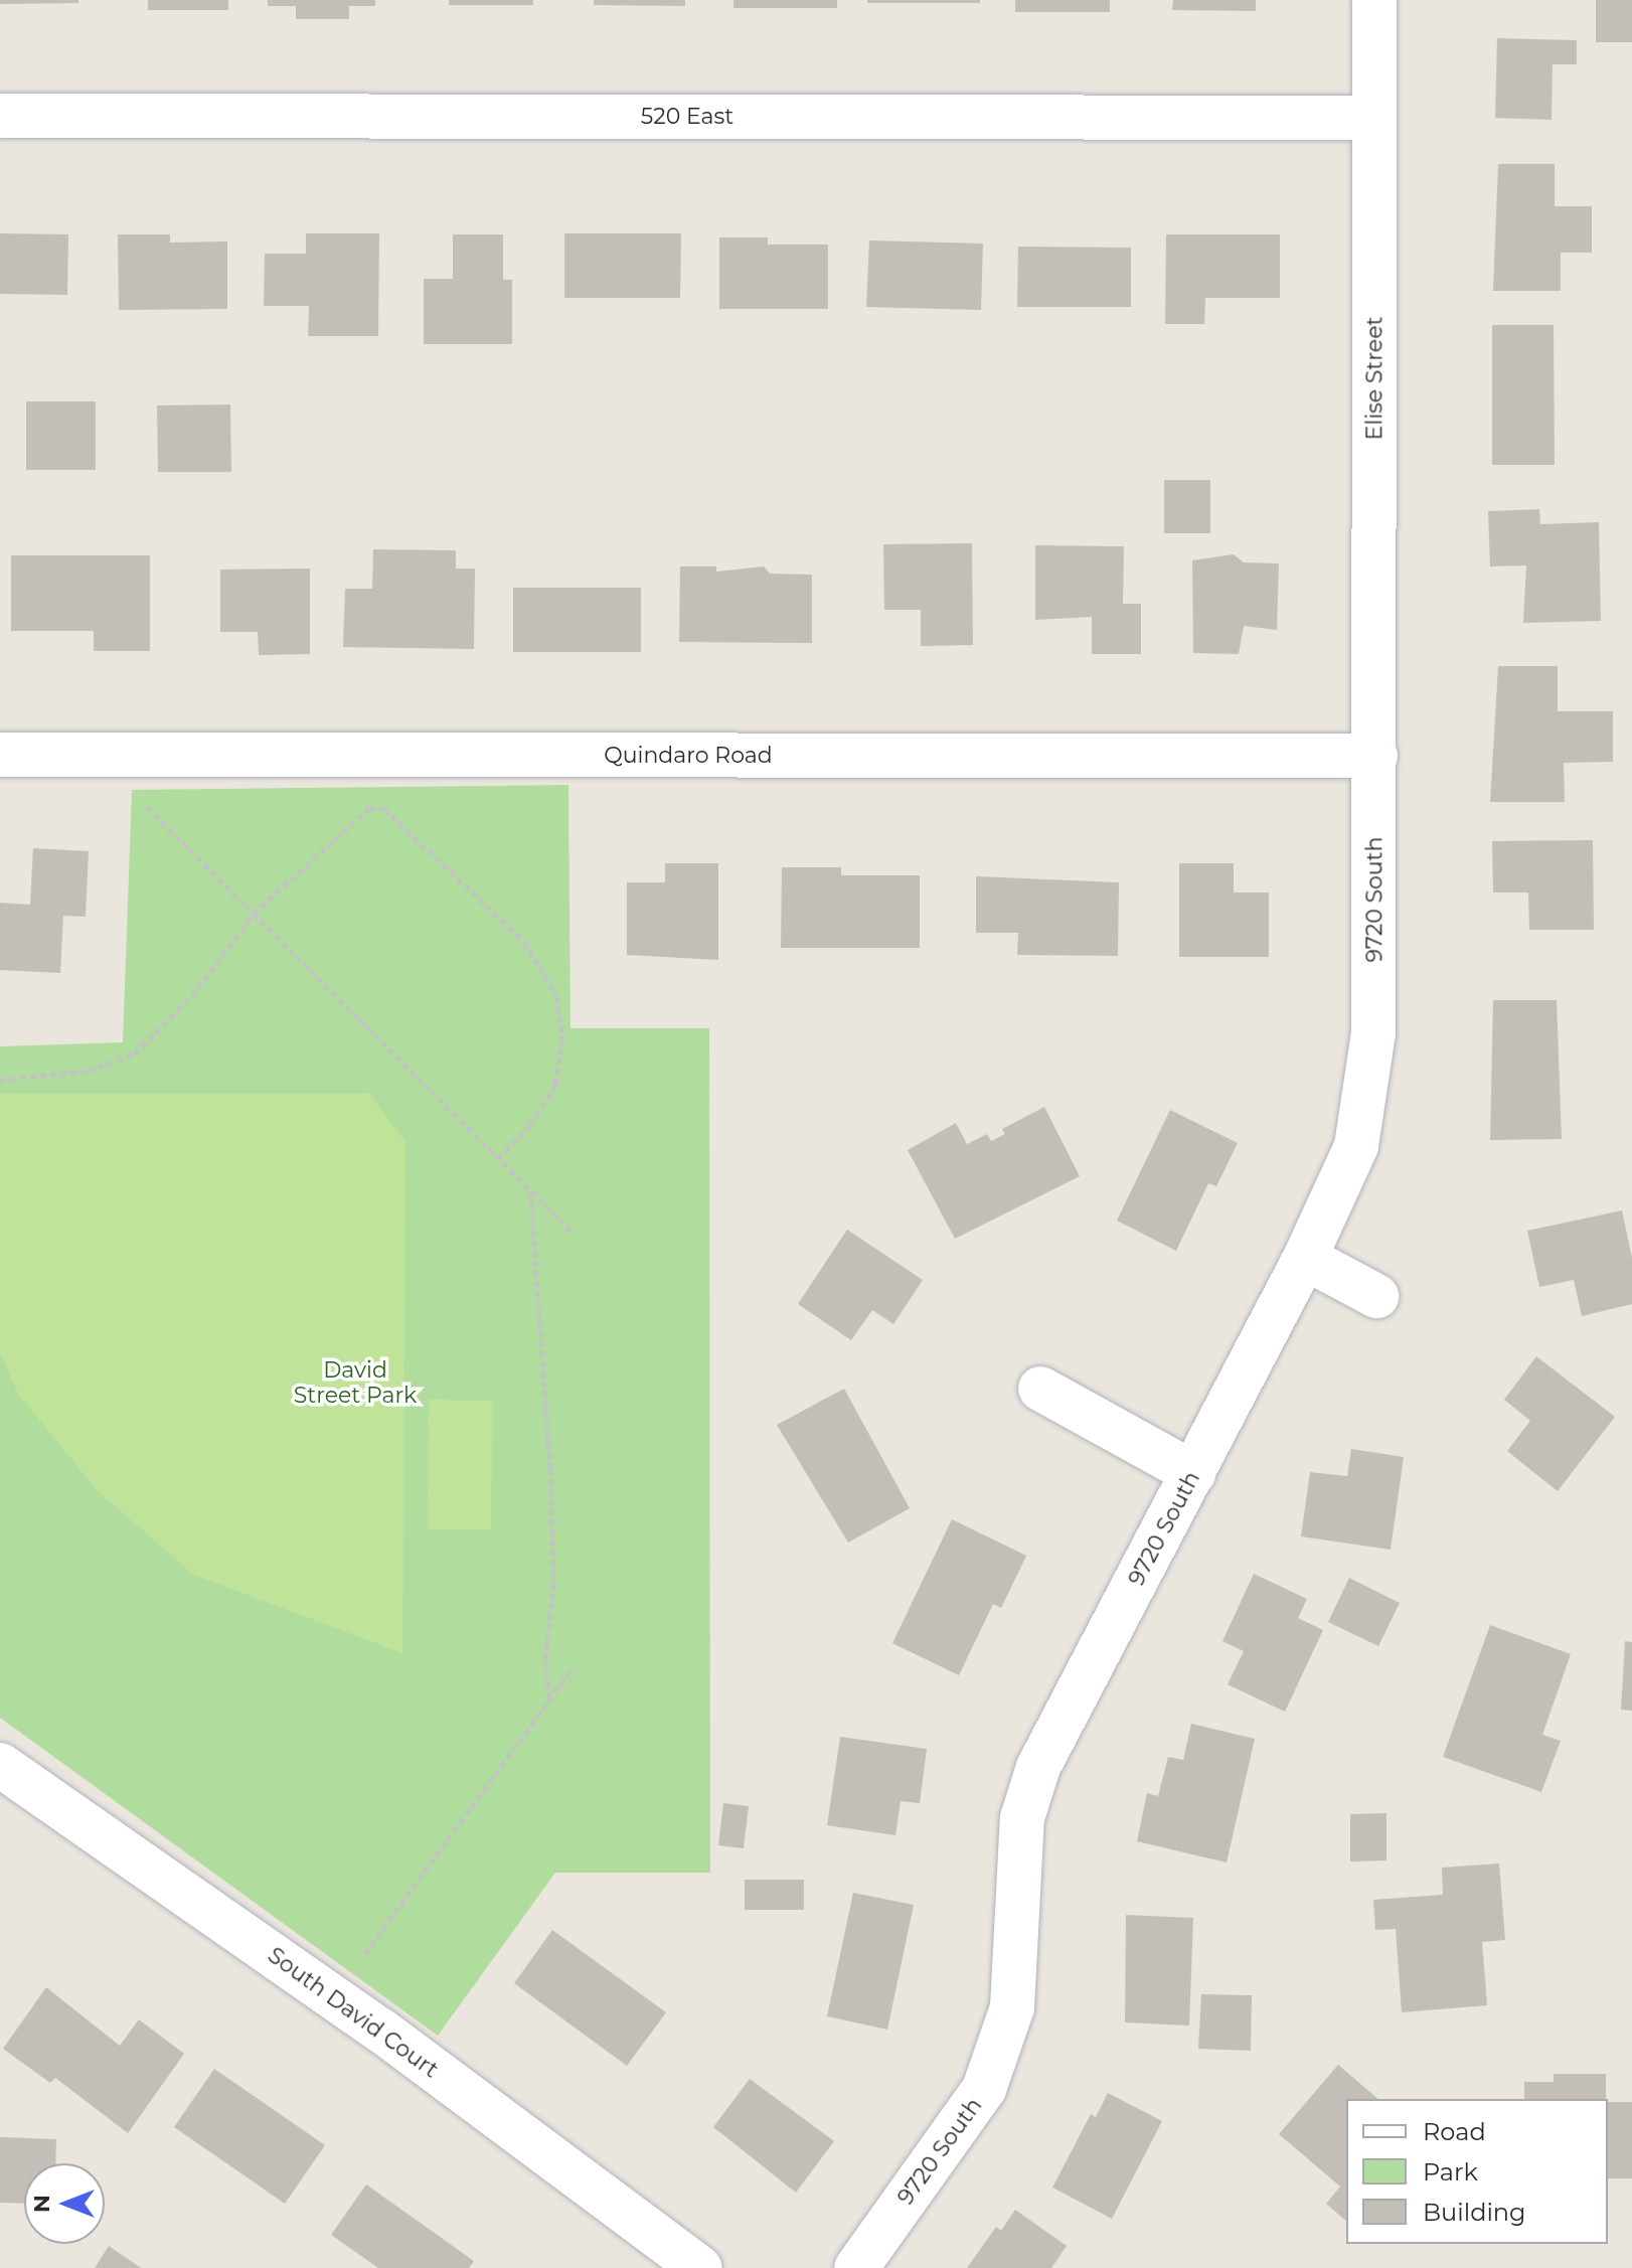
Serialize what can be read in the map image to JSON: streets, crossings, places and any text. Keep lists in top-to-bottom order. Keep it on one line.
{"streets":{"street":["520 East","Elise Street","Quindaro Road","9720 South","South David Court"]},"crossings":[["520 East","Elise Street"],["Elise Street","Quindaro Road"],["Elise Street","9720 South"],["Quindaro Road","9720 South"]],"parks":["David Street Park"],"legend":["Road","Park","Building"],"north":"left"}
